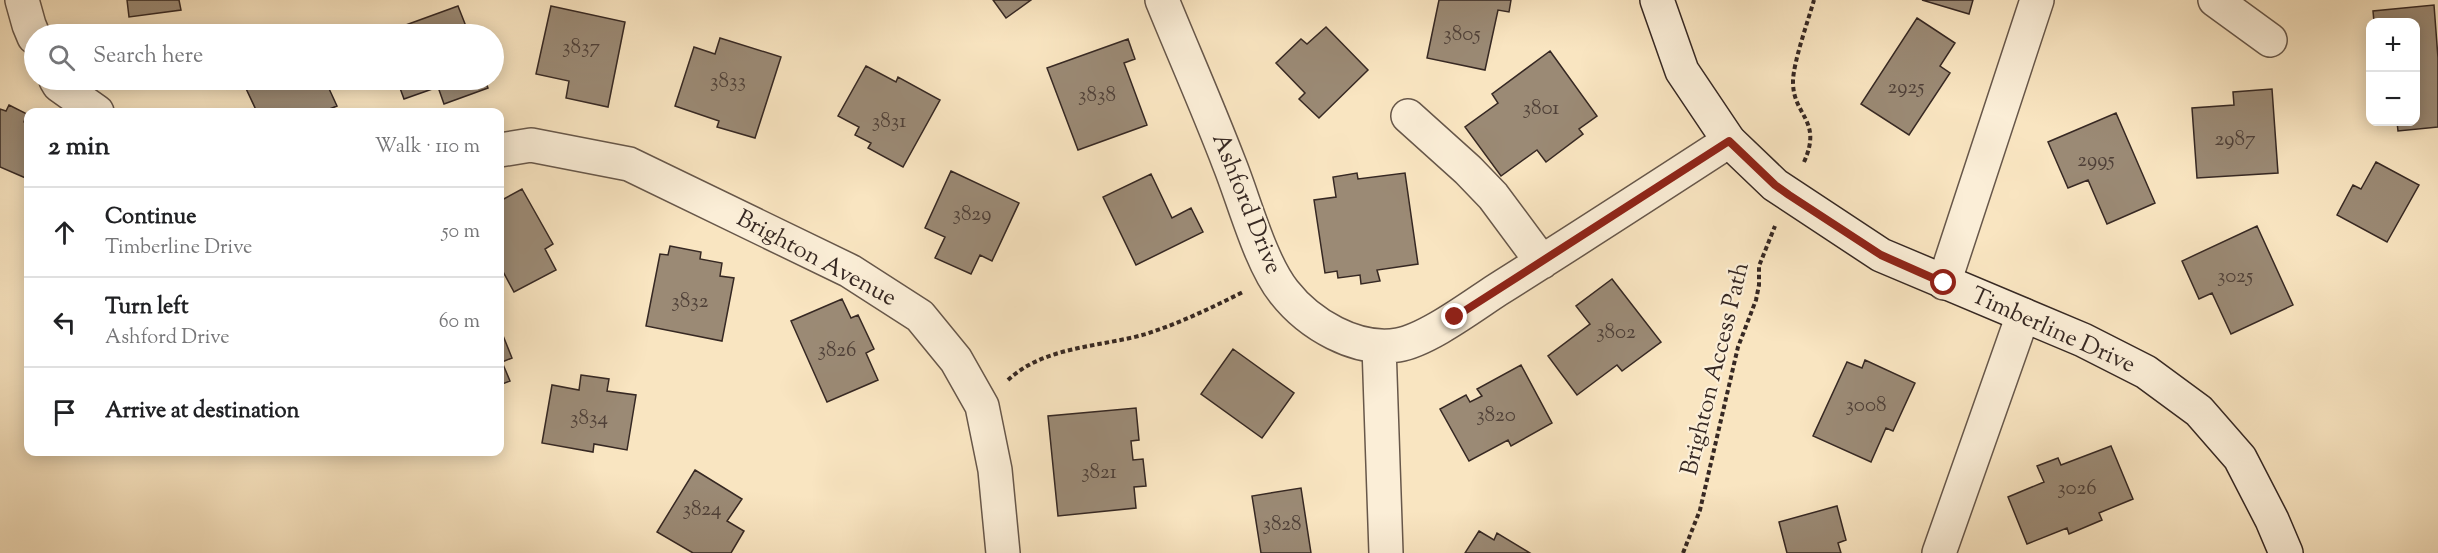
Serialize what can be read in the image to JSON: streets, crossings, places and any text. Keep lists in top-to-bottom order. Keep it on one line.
{"streets":{"street":["Ashford Drive","Brighton Avenue","Timberline Drive"],"path":["Brighton Access Path"]},"crossings":[["Ashford Drive","Timberline Drive"],["Timberline Drive","Brighton Access Path"]],"house_numbers":["3805","3837","3833","2925","3838","3801","3831","2987","2995","3829","3025","3832","3802","3826","3008","3820","3834","3821","3026","3824","3828"],"page":{"map_buttons":["+","−"],"search":"Search here","heading":["2 min","Walk · 110 m"],"list":[["Continue","Timberline Drive","50 m"],["Turn left","Ashford Drive","60 m"],"Arrive at destination"]}}
